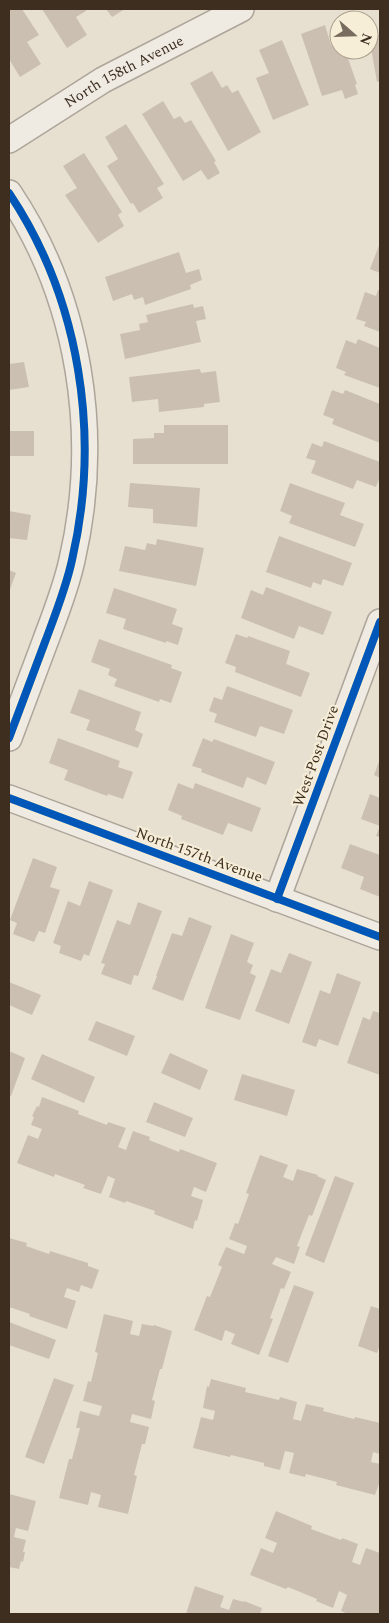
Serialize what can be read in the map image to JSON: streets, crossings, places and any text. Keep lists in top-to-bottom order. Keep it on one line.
{"streets":{"street":["North 158th Avenue","West Post Drive","North 157th Avenue"]},"crossings":[["West Post Drive","North 157th Avenue"]],"north":"right"}
